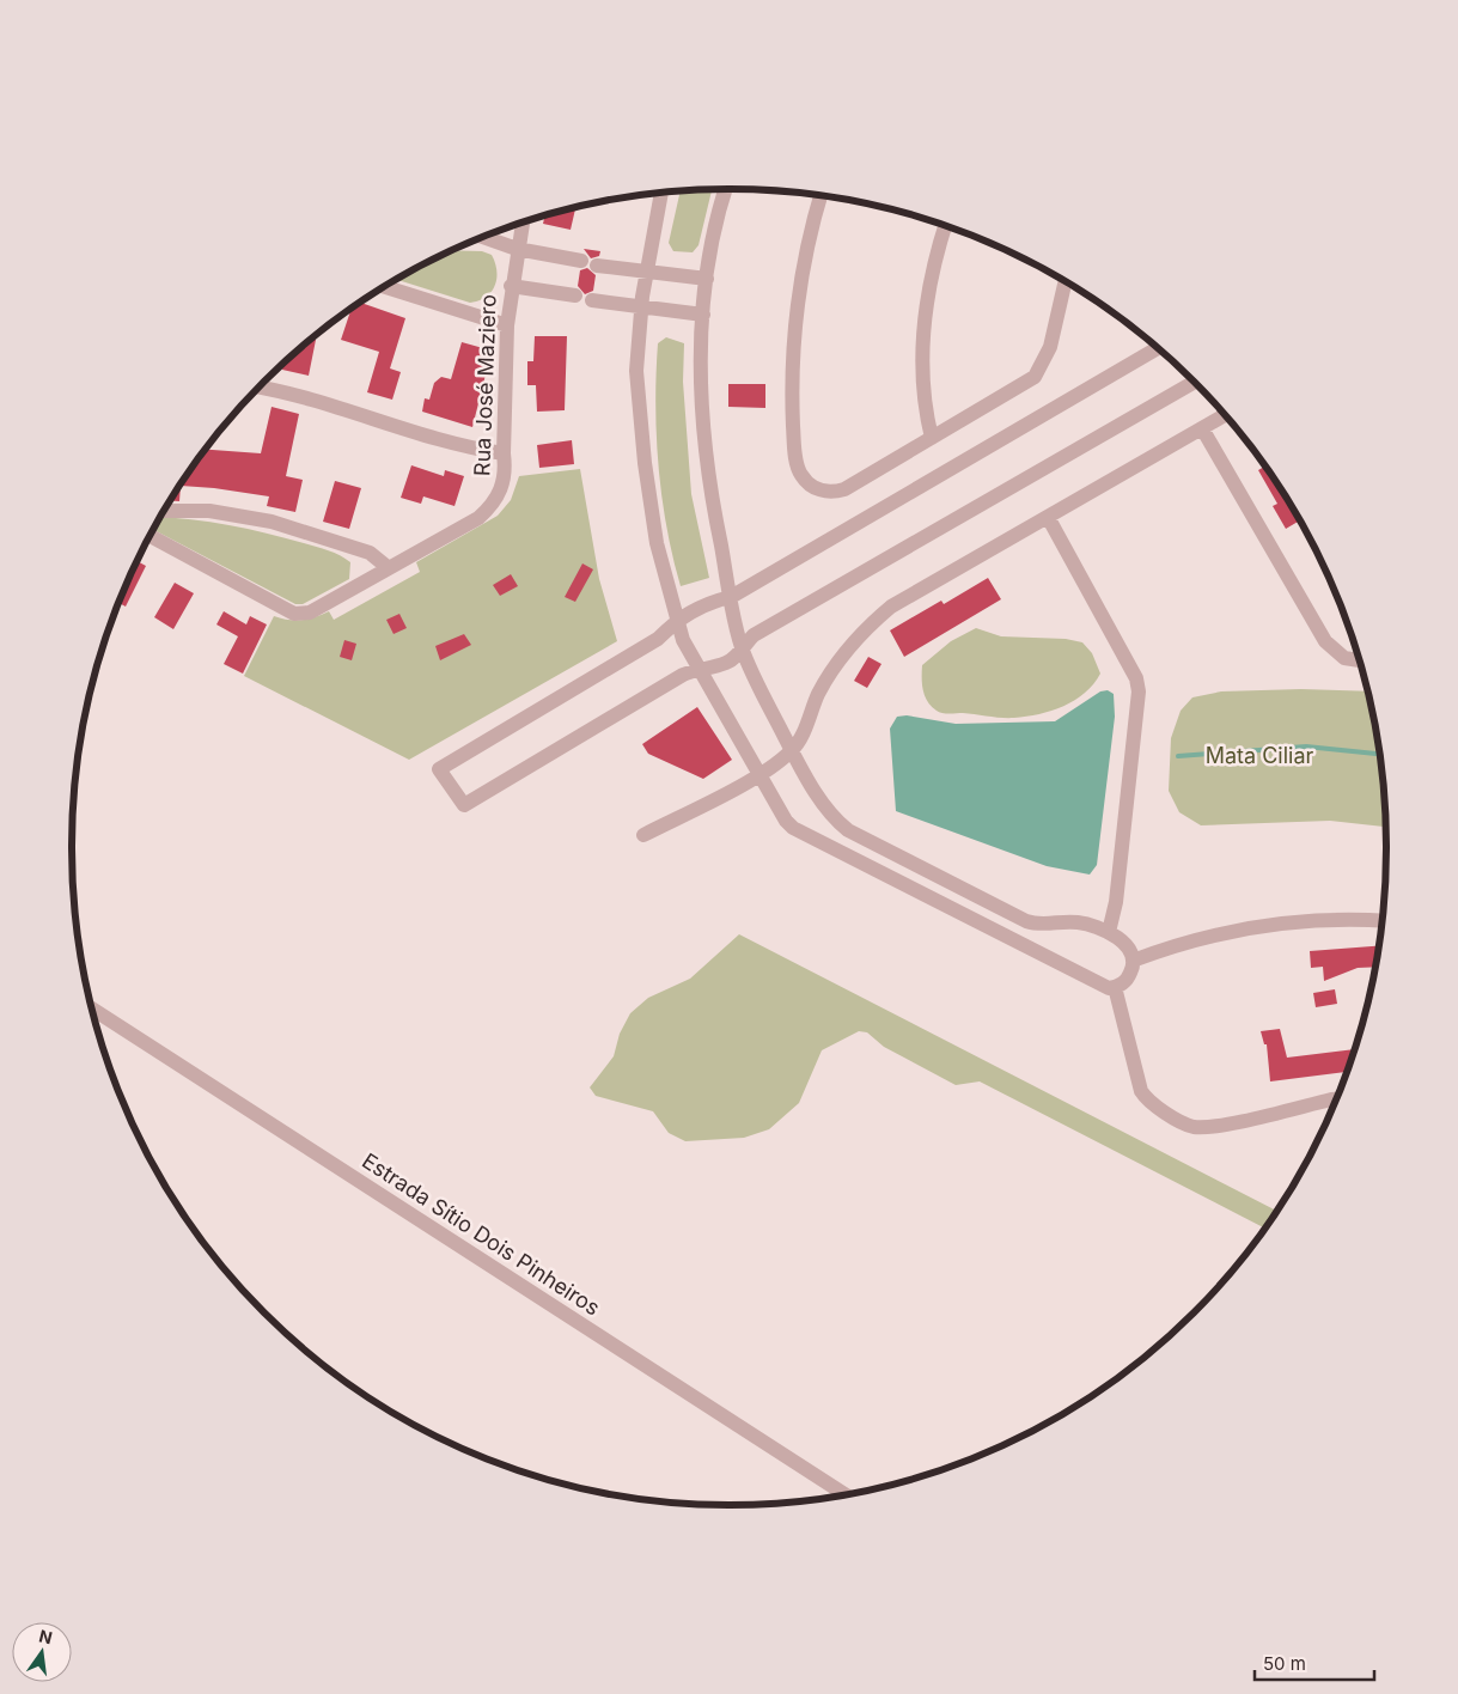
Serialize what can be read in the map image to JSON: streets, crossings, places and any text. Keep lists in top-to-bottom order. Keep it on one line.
{"streets":{"street":["Rua José Maziero","Estrada Sítio Dois Pinheiros"]},"parks":["Mata Ciliar"],"scale_bar":"50 m","north":"top"}
